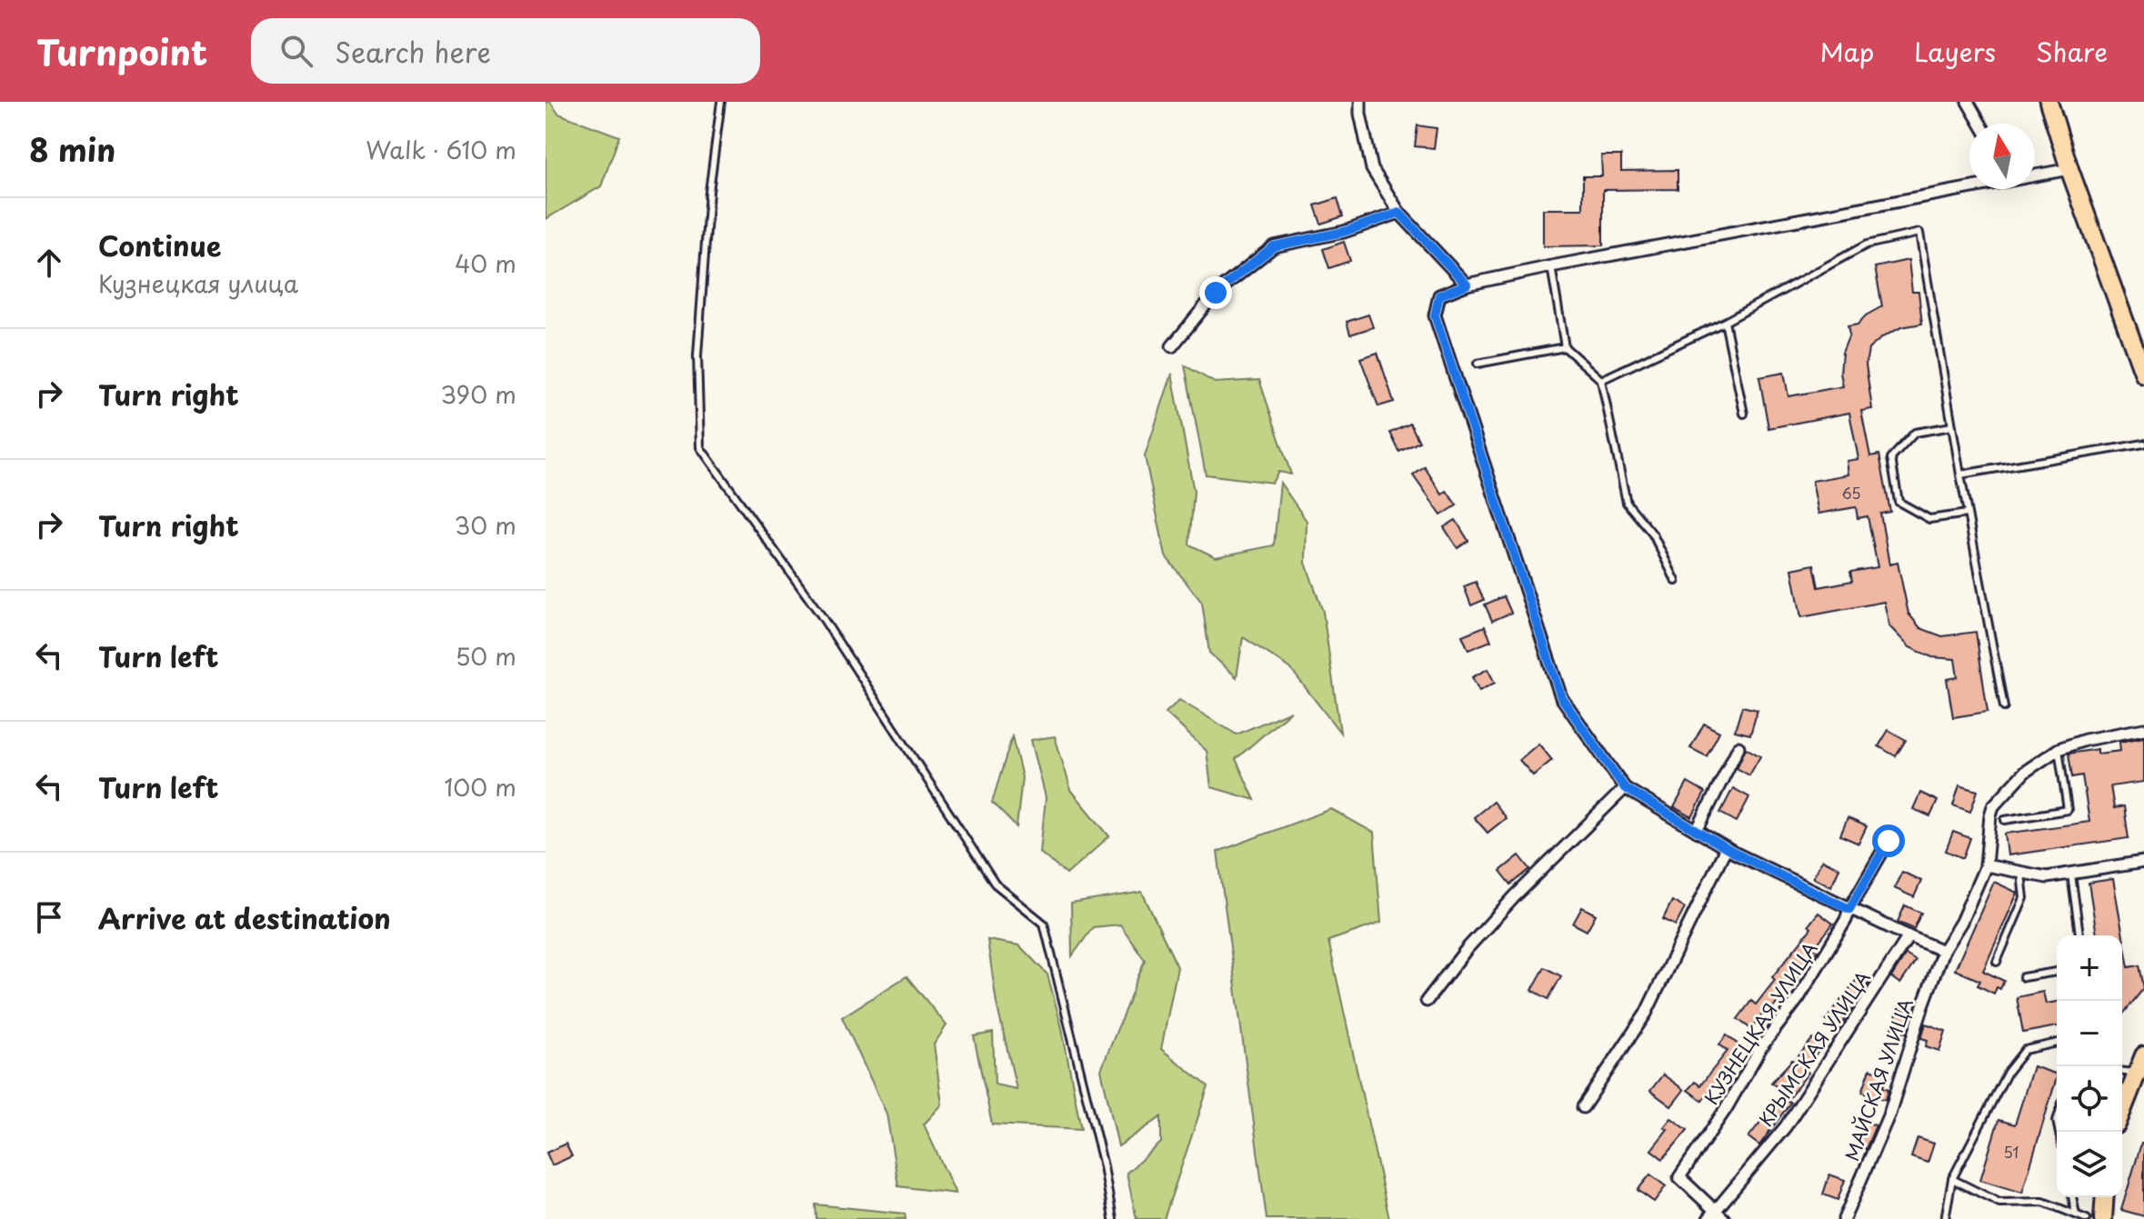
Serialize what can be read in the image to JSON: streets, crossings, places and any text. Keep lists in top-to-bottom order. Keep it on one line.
{"streets":{"street":["КУЗНЕЦКАЯ УЛИЦА","КРЫМСКАЯ УЛИЦА","МАЙСКАЯ УЛИЦА"]},"crossings":[["КУЗНЕЦКАЯ УЛИЦА","КРЫМСКАЯ УЛИЦА"]],"house_numbers":["65","51"],"north":"top","page":{"header":"Turnpoint","search":"Search here","nav":["Map","Layers","Share"],"heading":["8 min","Walk · 610 m"],"list":[["Continue","Кузнецкая улица","40 m"],["Turn right","390 m"],["Turn right","30 m"],["Turn left","50 m"],["Turn left","100 m"],"Arrive at destination"],"map_buttons":["+","−"]}}
